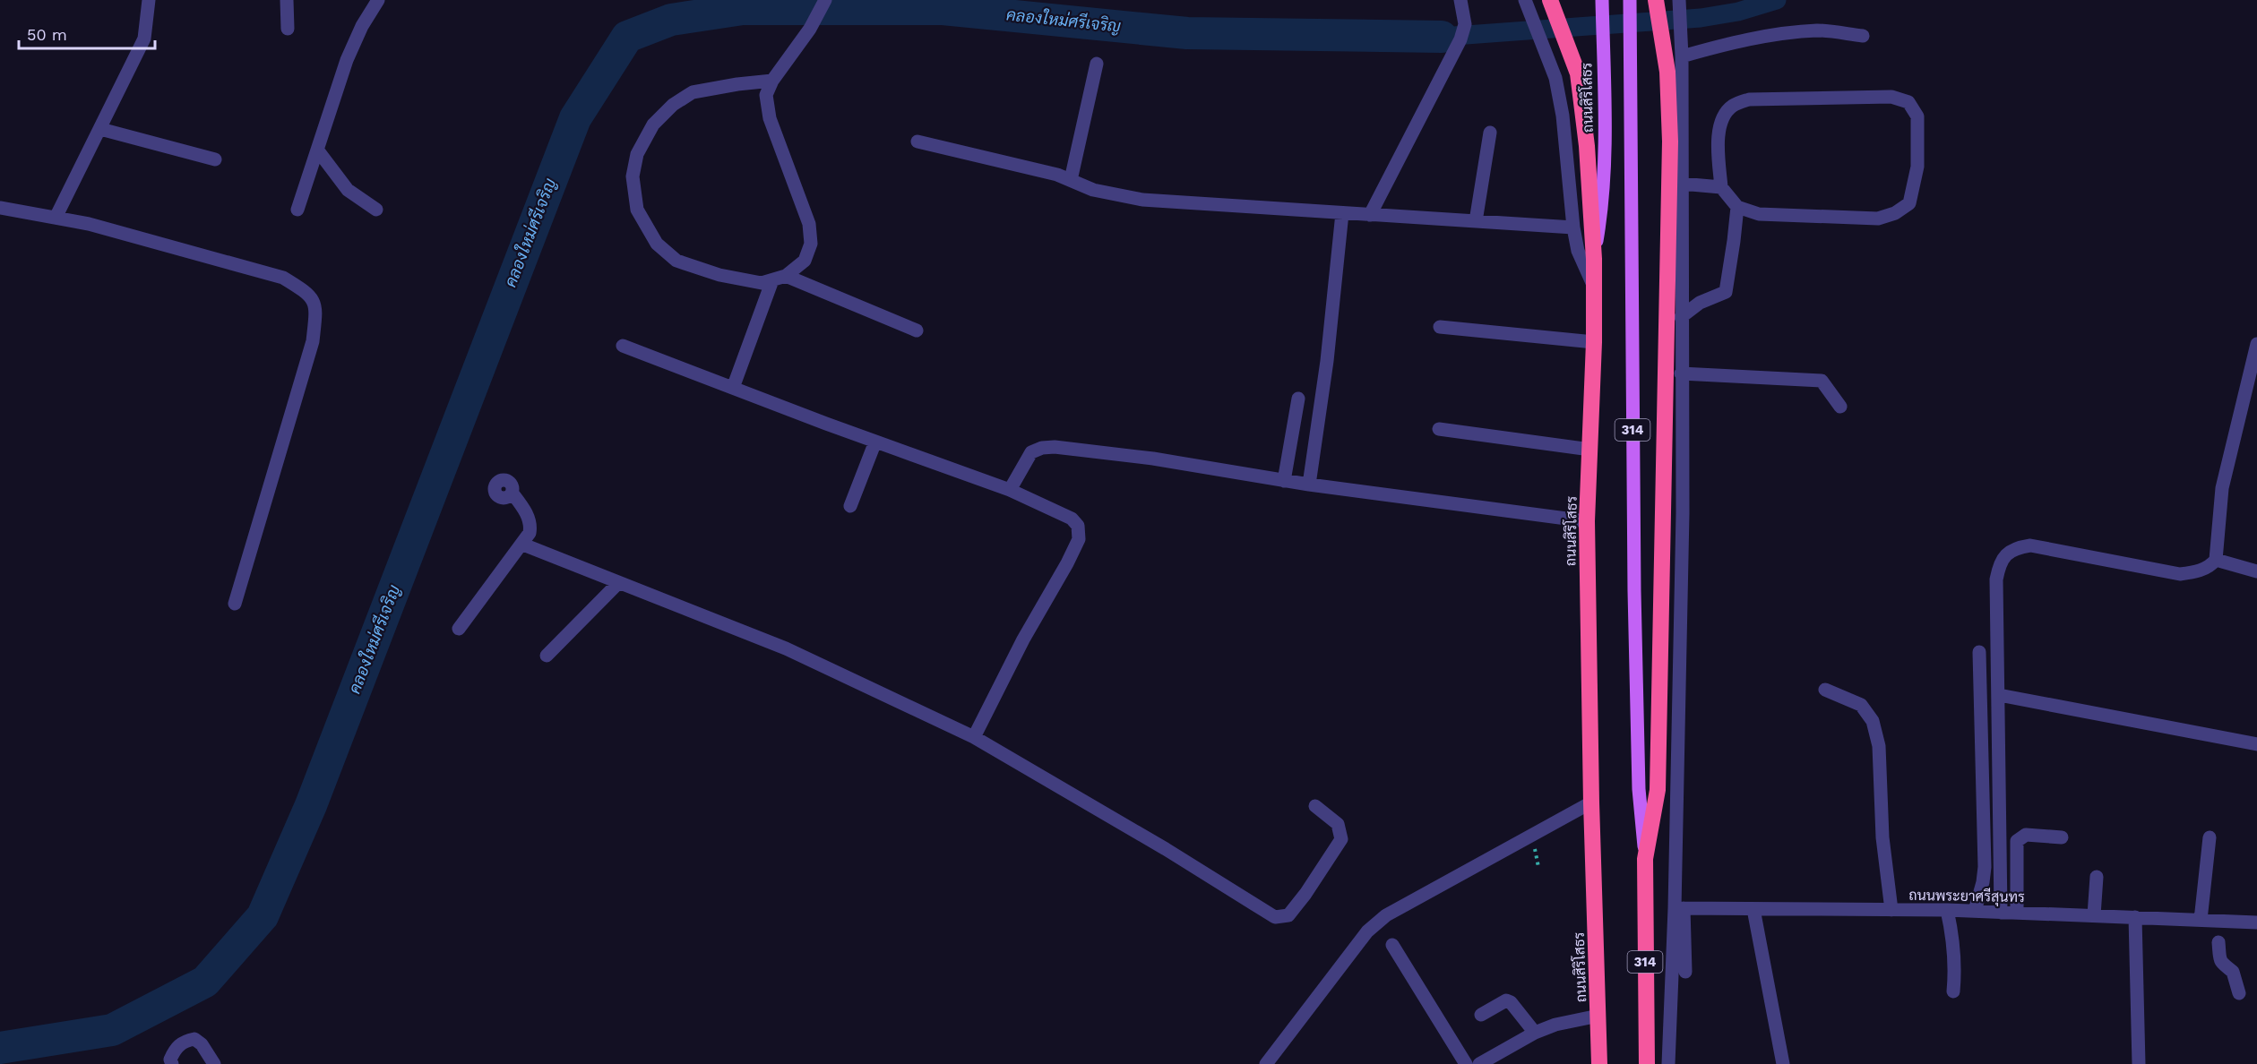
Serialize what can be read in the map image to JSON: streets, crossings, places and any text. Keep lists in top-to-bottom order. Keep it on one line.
{"streets":{"highway":["ถนนสิริโสธร","314"],"street":["ถนนพระยาศรีสุนทร"]},"water":["คลองใหม่ศรีเจริญ"],"scale_bar":"50 m"}
